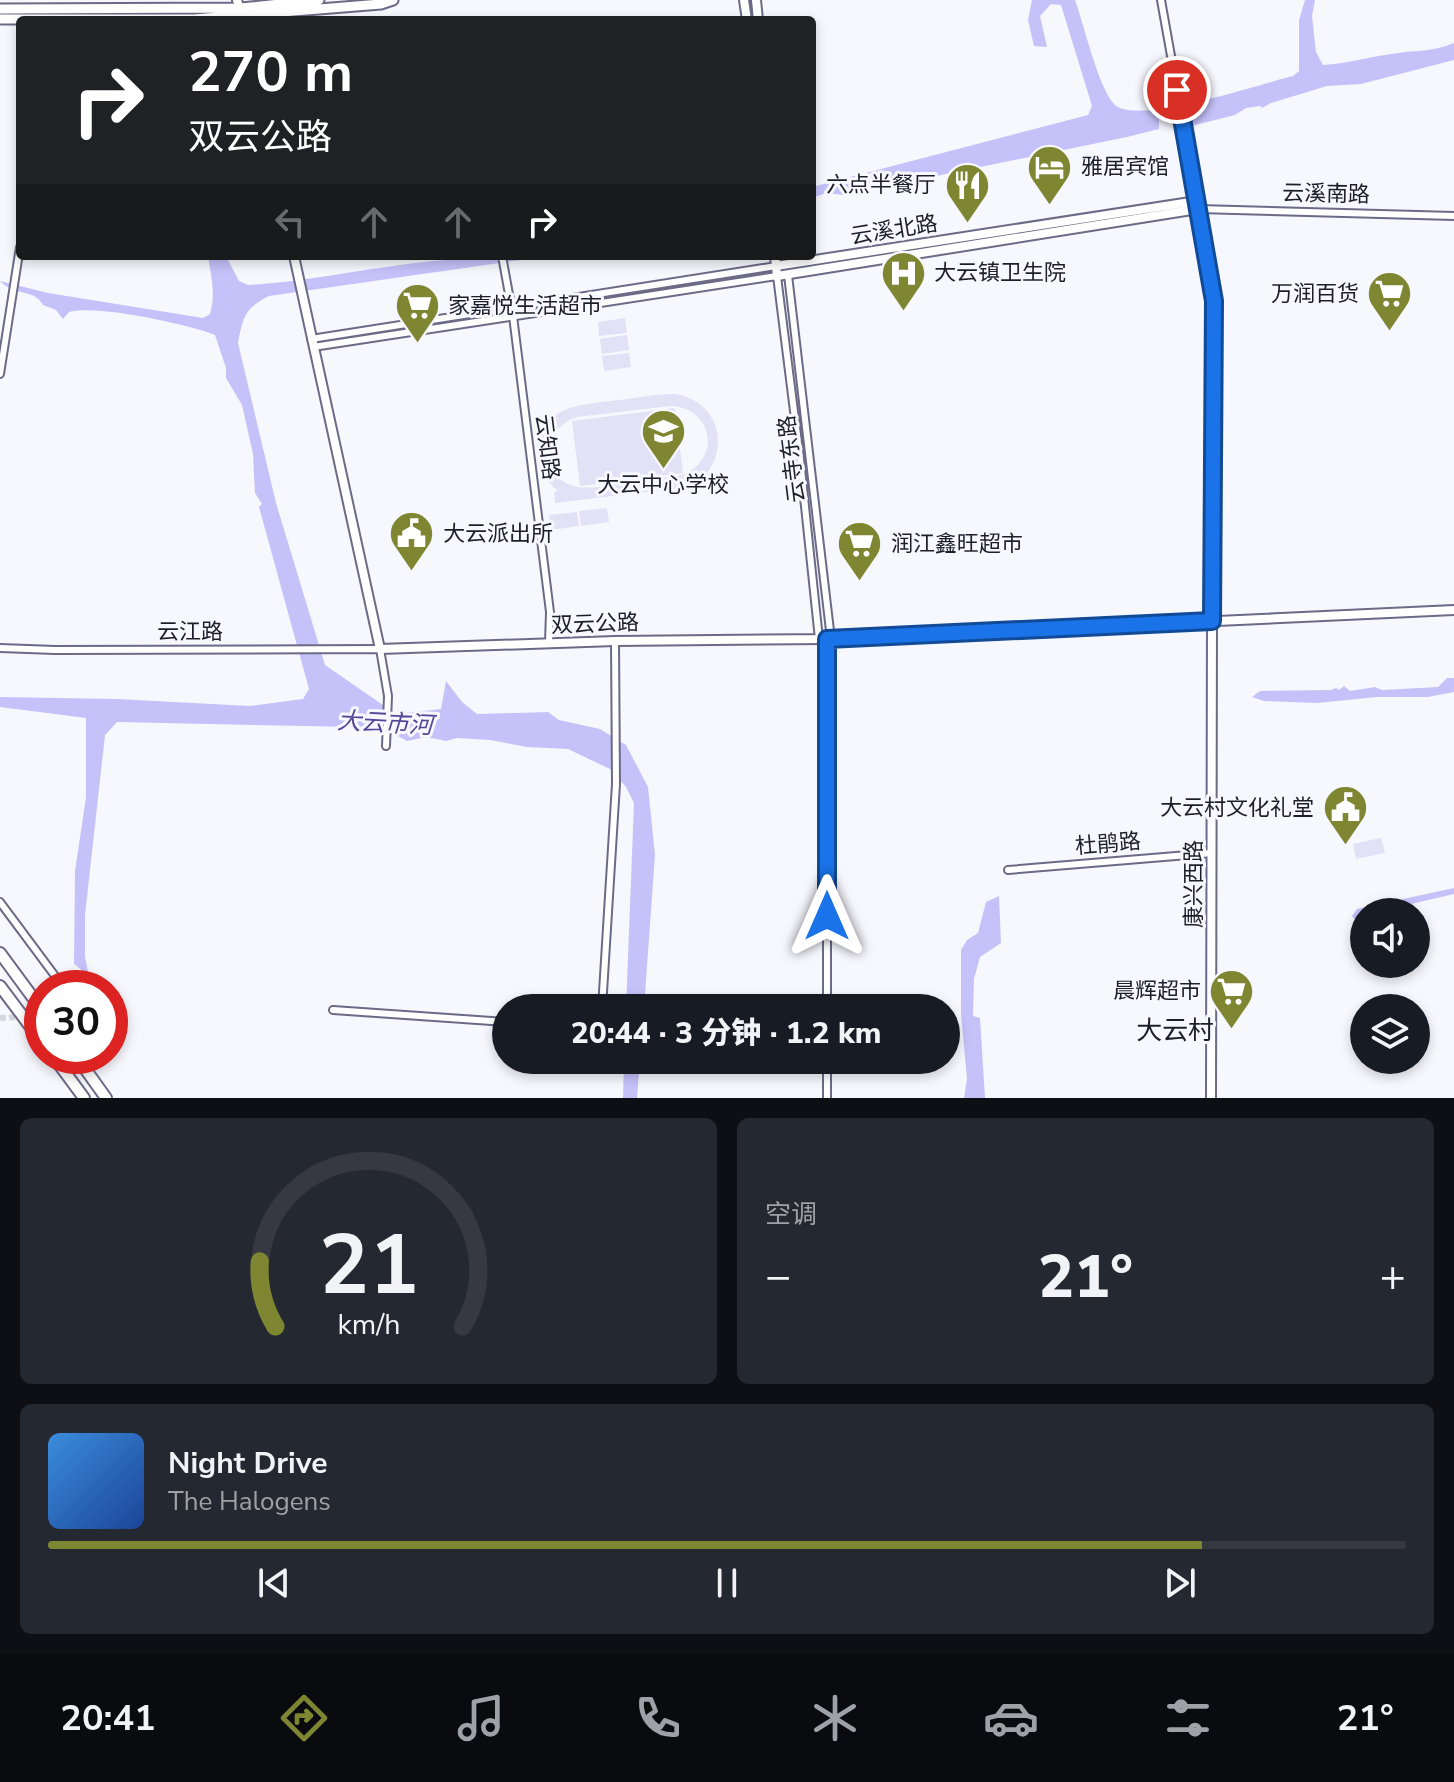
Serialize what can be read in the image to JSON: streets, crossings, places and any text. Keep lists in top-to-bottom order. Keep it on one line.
{"streets":{"street":["云溪南路","云溪北路","云知路","云寺东路","双云公路","云江路","杜鹃路","康兴西路"]},"crossings":[["云溪南路","云溪北路"],["云溪北路","云知路"],["云溪北路","云寺东路"],["云知路","双云公路"],["云寺东路","双云公路"],["双云公路","云江路"],["双云公路","康兴西路"],["杜鹃路","康兴西路"]],"districts":["大云村"],"water":["大云市河"],"places":{"hotel":["雅居宾馆"],"restaurant":["六点半餐厅"],"hospital":["大云镇卫生院"],"supermarket":["万润百货","家嘉悦生活超市","润江鑫旺超市","晨辉超市"],"school or university":["大云中心学校"],"public building":["大云派出所","大云村文化礼堂"]},"page":{"turn":["270 m","双云公路"],"limit":"30","trip":"20:44 · 3 分钟 · 1.2 km","tile":"空调","heat":["−","21°","+"],"song":["Night Drive","The Halogens"],"tabs":["20:41","21°"],"gauge":["21","km/h"]}}
